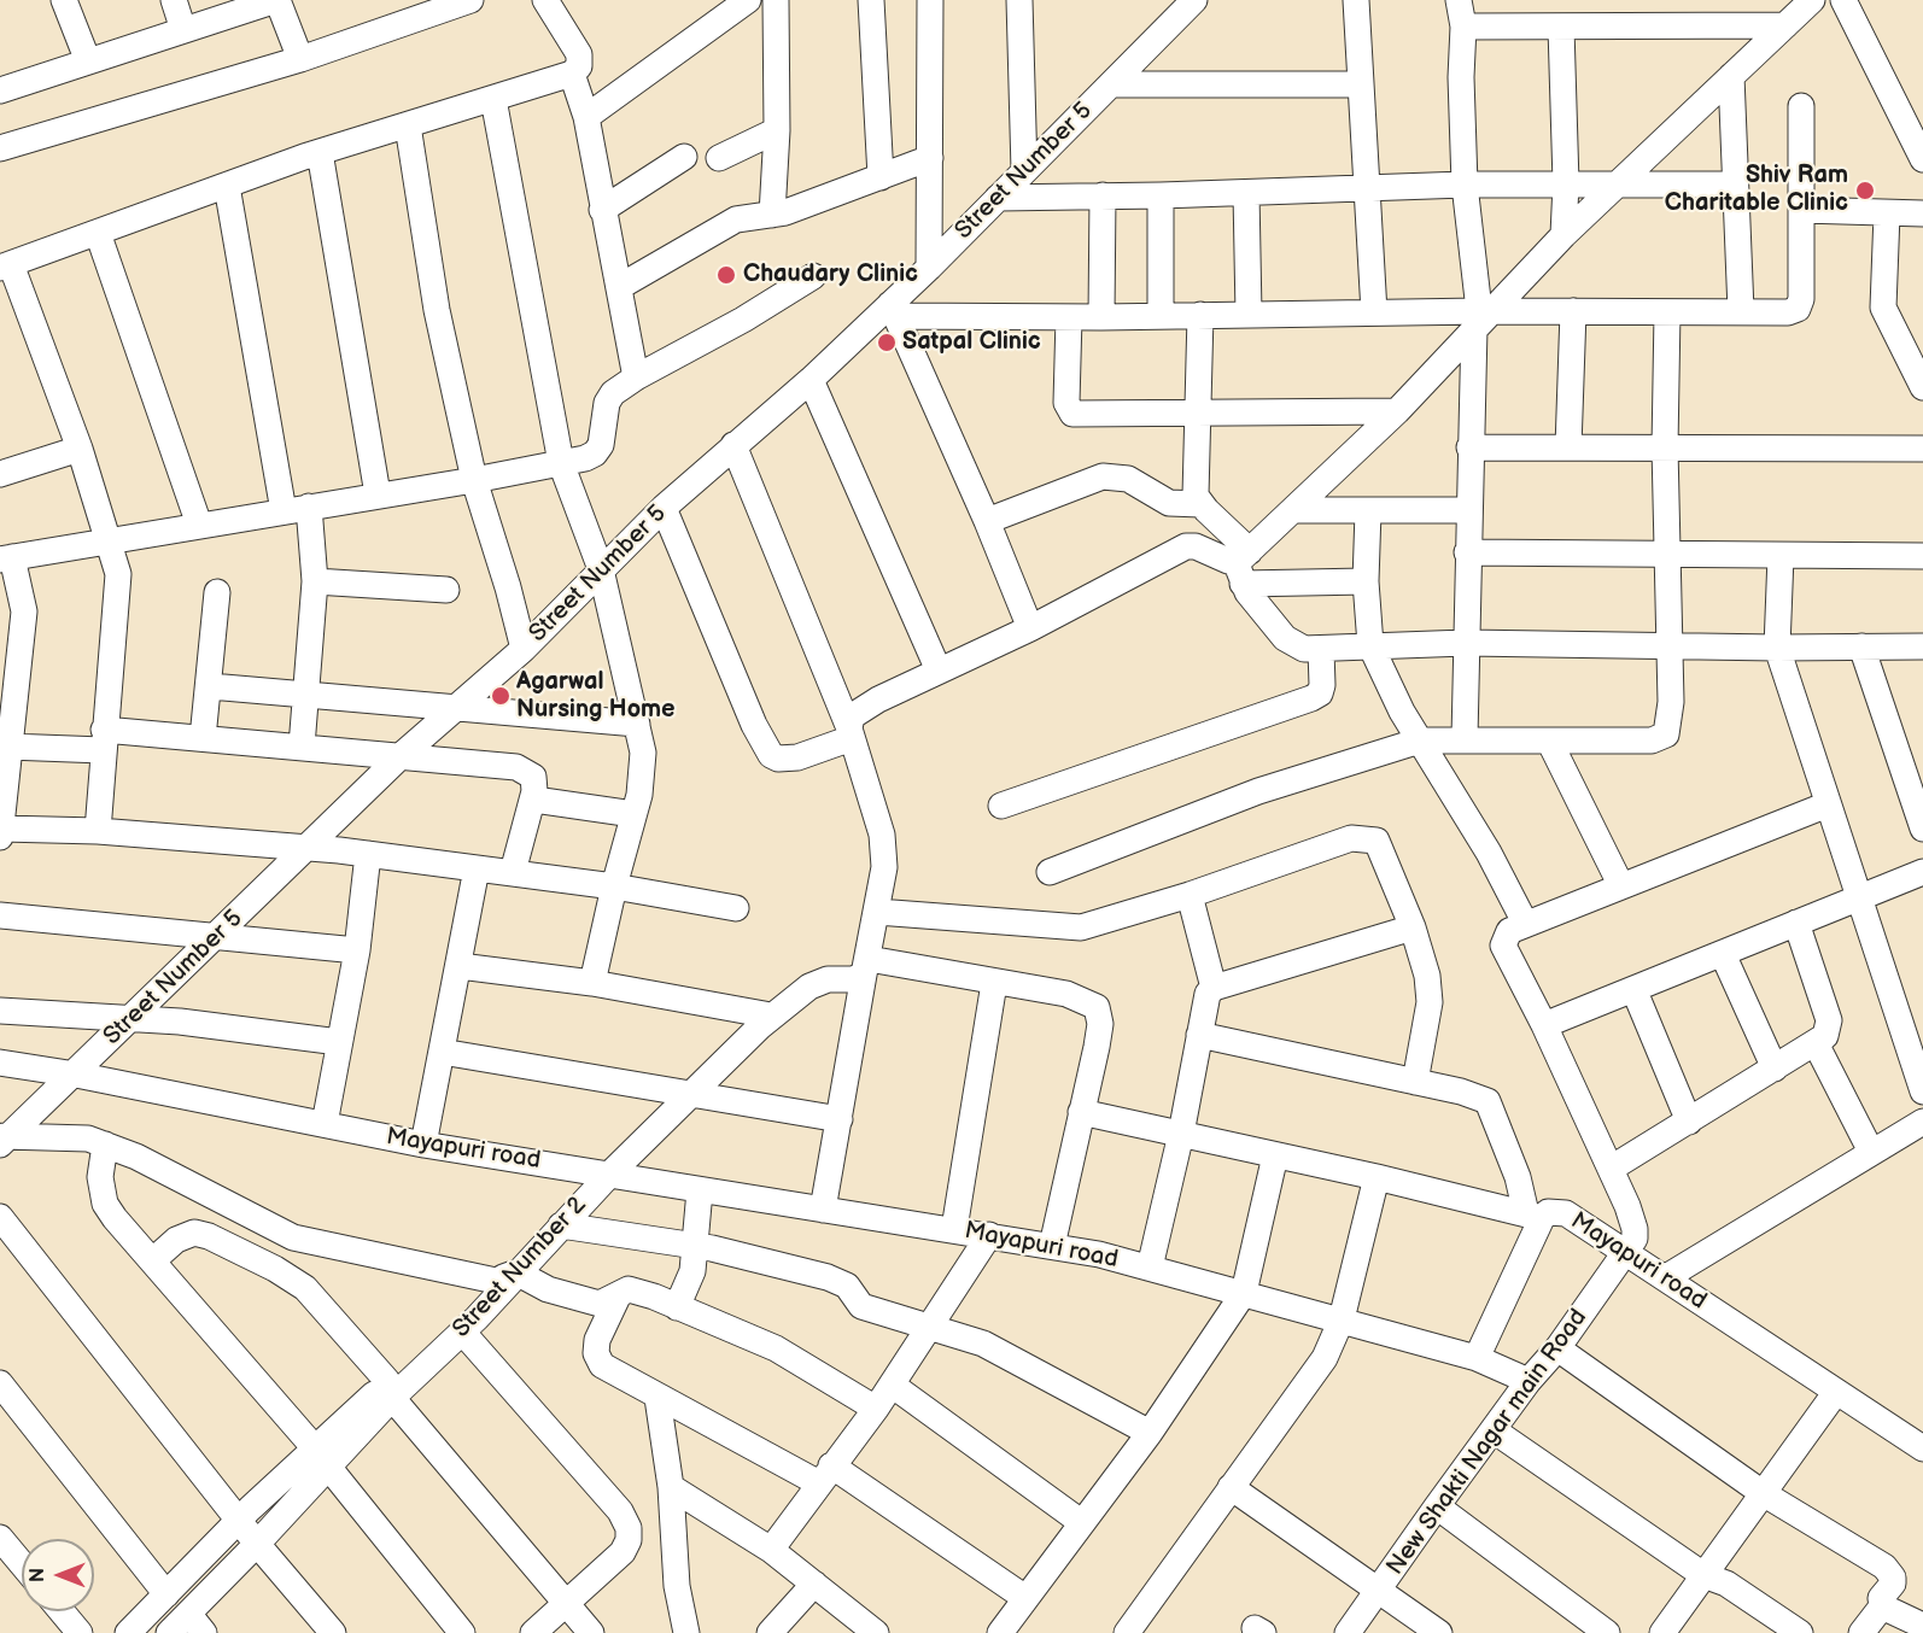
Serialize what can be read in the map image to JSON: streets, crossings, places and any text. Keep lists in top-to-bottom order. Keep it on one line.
{"streets":{"street":["Street Number 5","Mayapuri road","Street Number 2","New Shakti Nagar main Road"]},"crossings":[["Street Number 5","Mayapuri road"],["Mayapuri road","Street Number 2"],["Mayapuri road","New Shakti Nagar main Road"]],"places":["Shiv Ram Charitable Clinic","Chaudary Clinic","Satpal Clinic","Agarwal Nursing Home"],"north":"left"}
